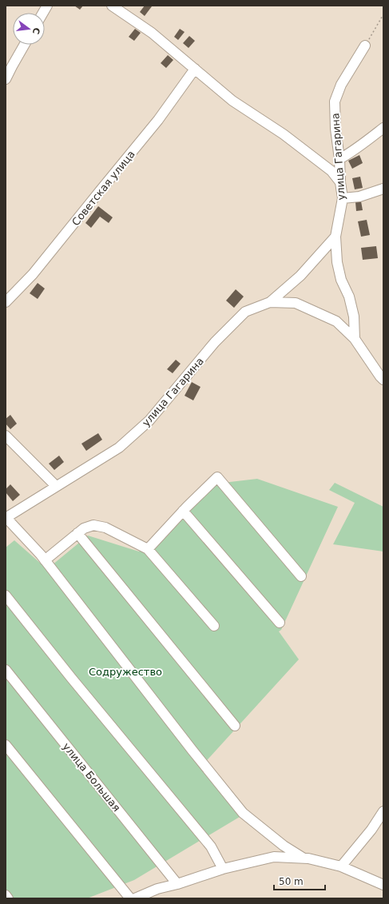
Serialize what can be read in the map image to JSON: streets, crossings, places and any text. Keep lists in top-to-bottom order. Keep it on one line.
{"streets":{"street":["улица Гагарина","Советская улица","улица Большая"]},"parks":["Содружество"],"scale_bar":"50 m","north":"right"}
